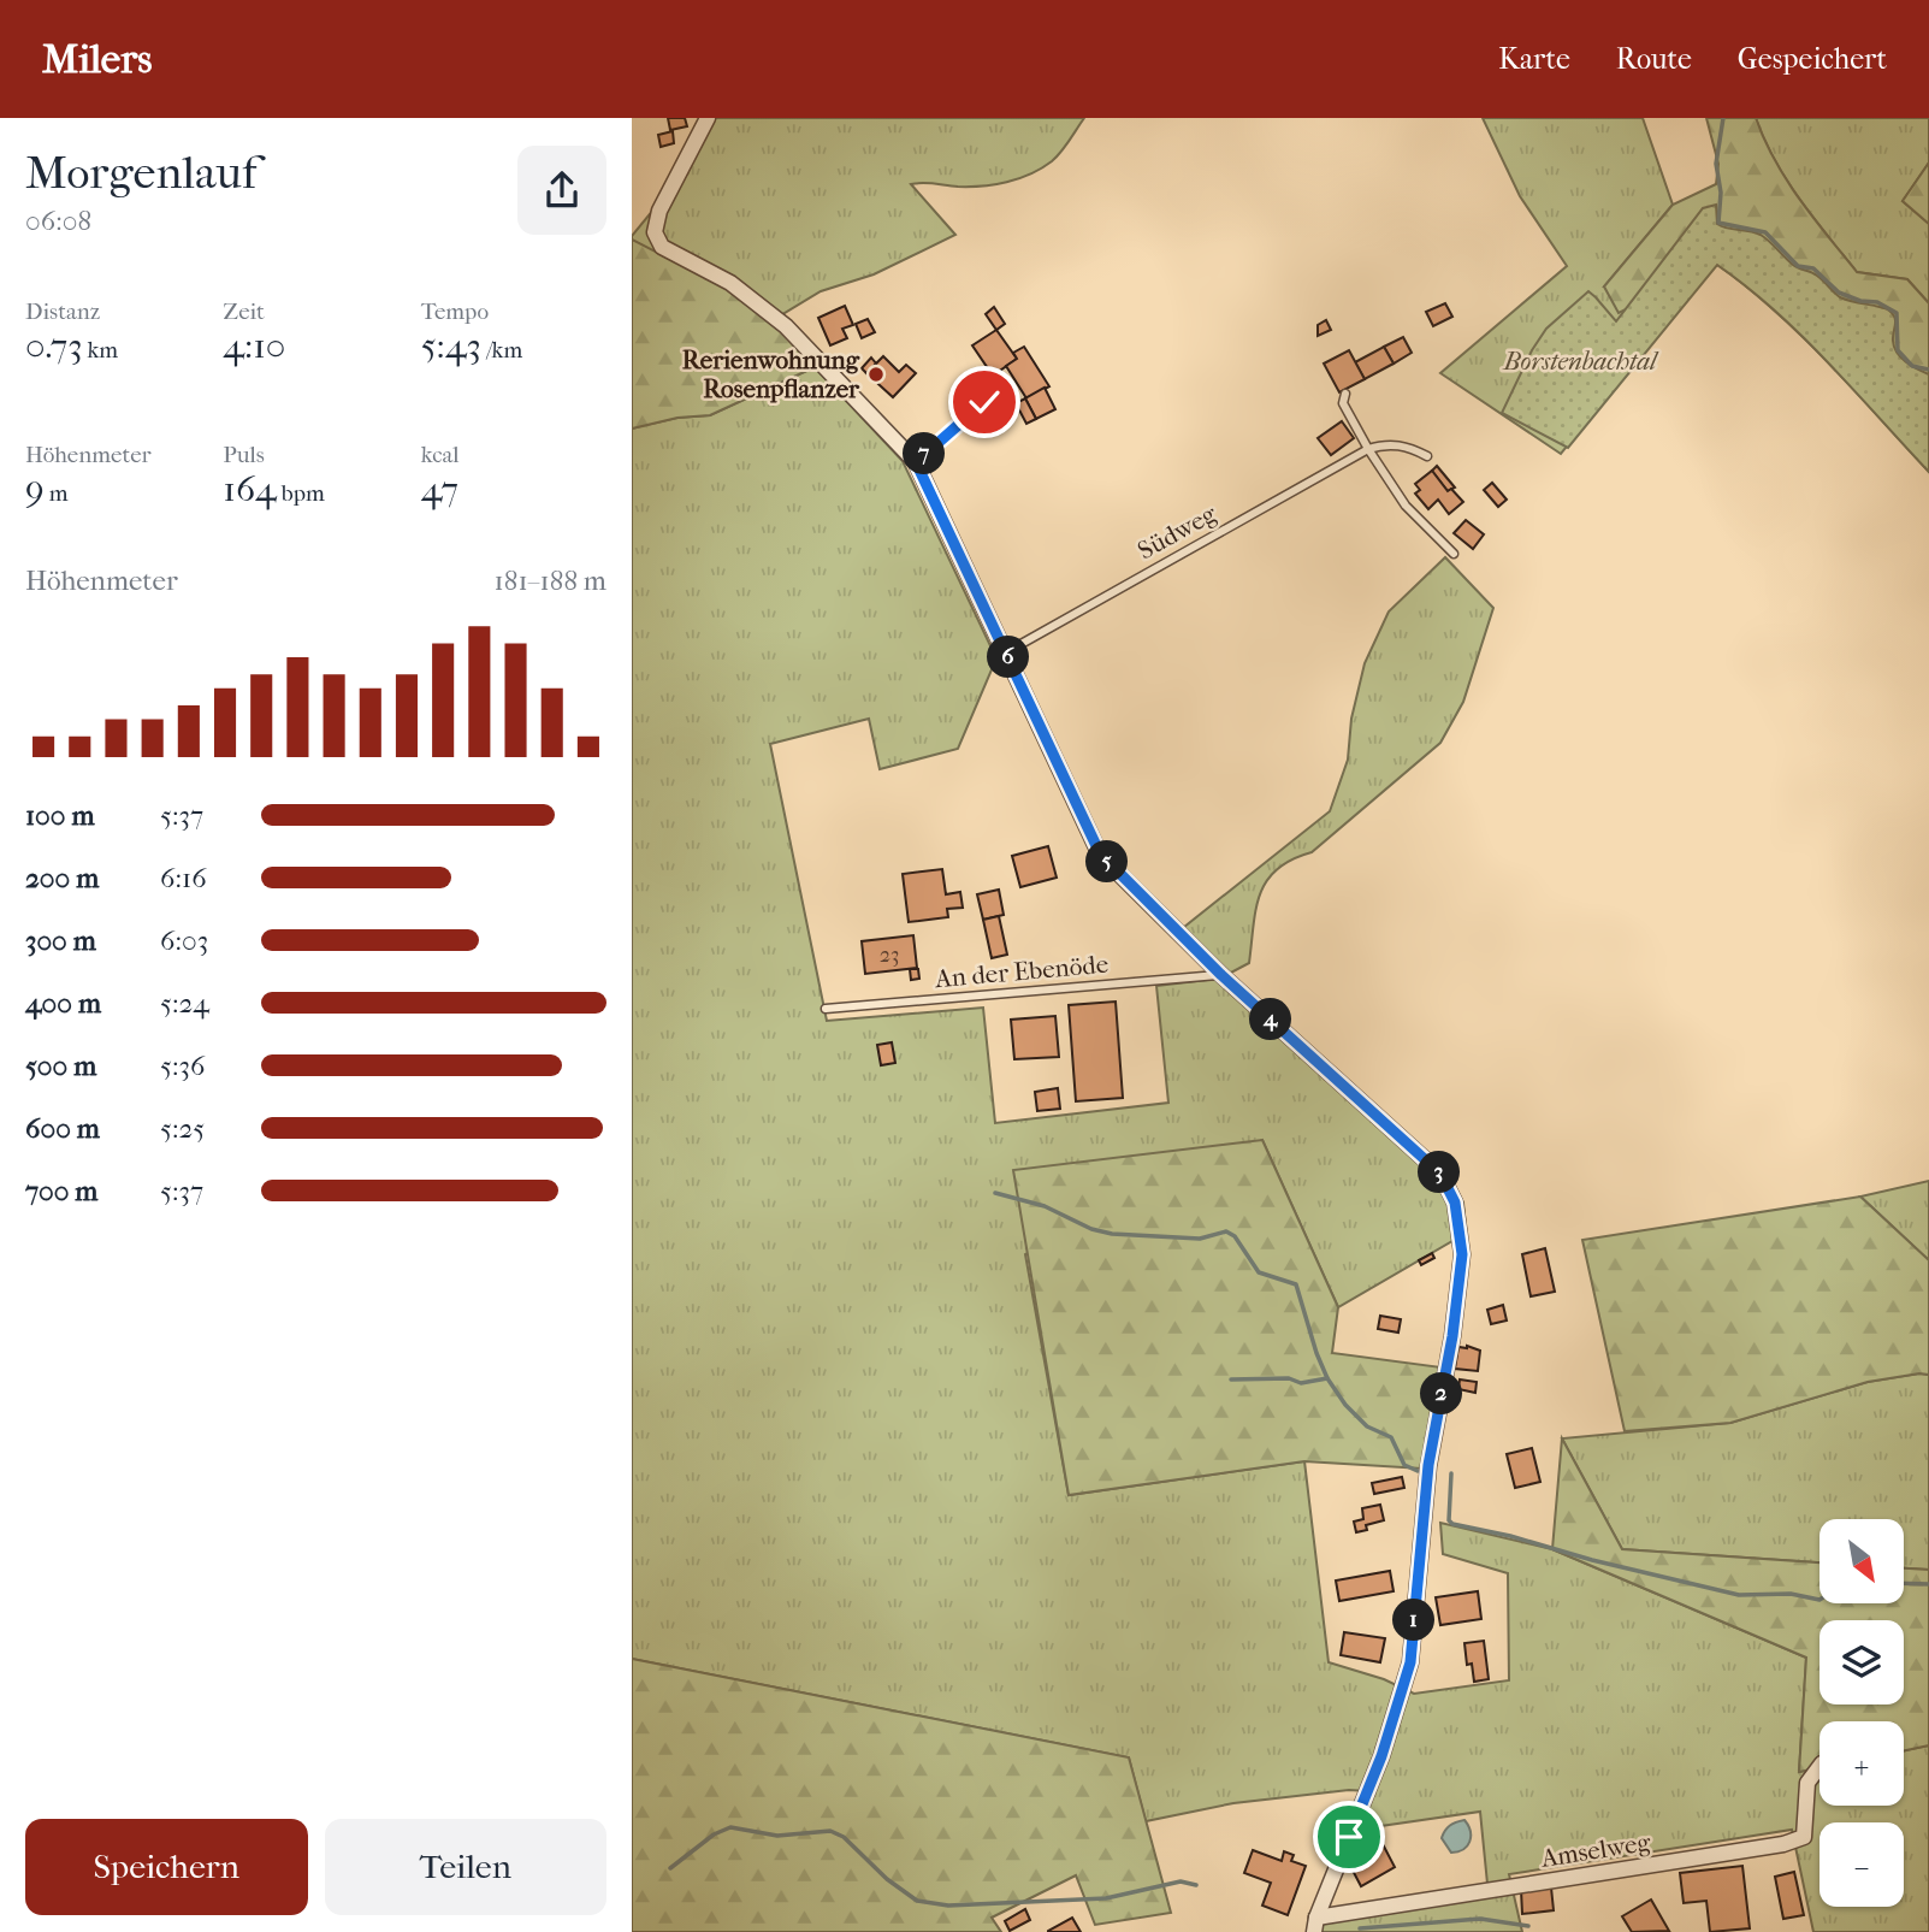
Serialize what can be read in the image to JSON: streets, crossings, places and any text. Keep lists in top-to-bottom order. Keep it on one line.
{"streets":{"street":["Amselweg"],"lane":["Südweg","An der Ebenöde"]},"parks":["Borstenbachtal"],"places":["Rerienwohnung Rosenpflanzer"],"house_numbers":["23"],"north":"bottom right","page":{"header":"Milers","nav":["Karte","Route","Gespeichert"],"heading":["Morgenlauf","06:08"],"stats":[["Distanz","0.73 km"],["Zeit","4:10"],["Tempo","5:43 /km"],["Höhenmeter","9 m"],["Puls","164 bpm"],["kcal","47"]],"pins":["7","6","5","4","3","2","1"],"chart":["Höhenmeter","181–188 m"],"list":[{"name":"100 m","note":"5:37"},{"name":"200 m","note":"6:16"},{"name":"300 m","note":"6:03"},{"name":"400 m","note":"5:24"},{"name":"500 m","note":"5:36"},{"name":"600 m","note":"5:25"},{"name":"700 m","note":"5:37"}],"map_buttons":["+","−"],"buttons":["Speichern","Teilen"]}}
